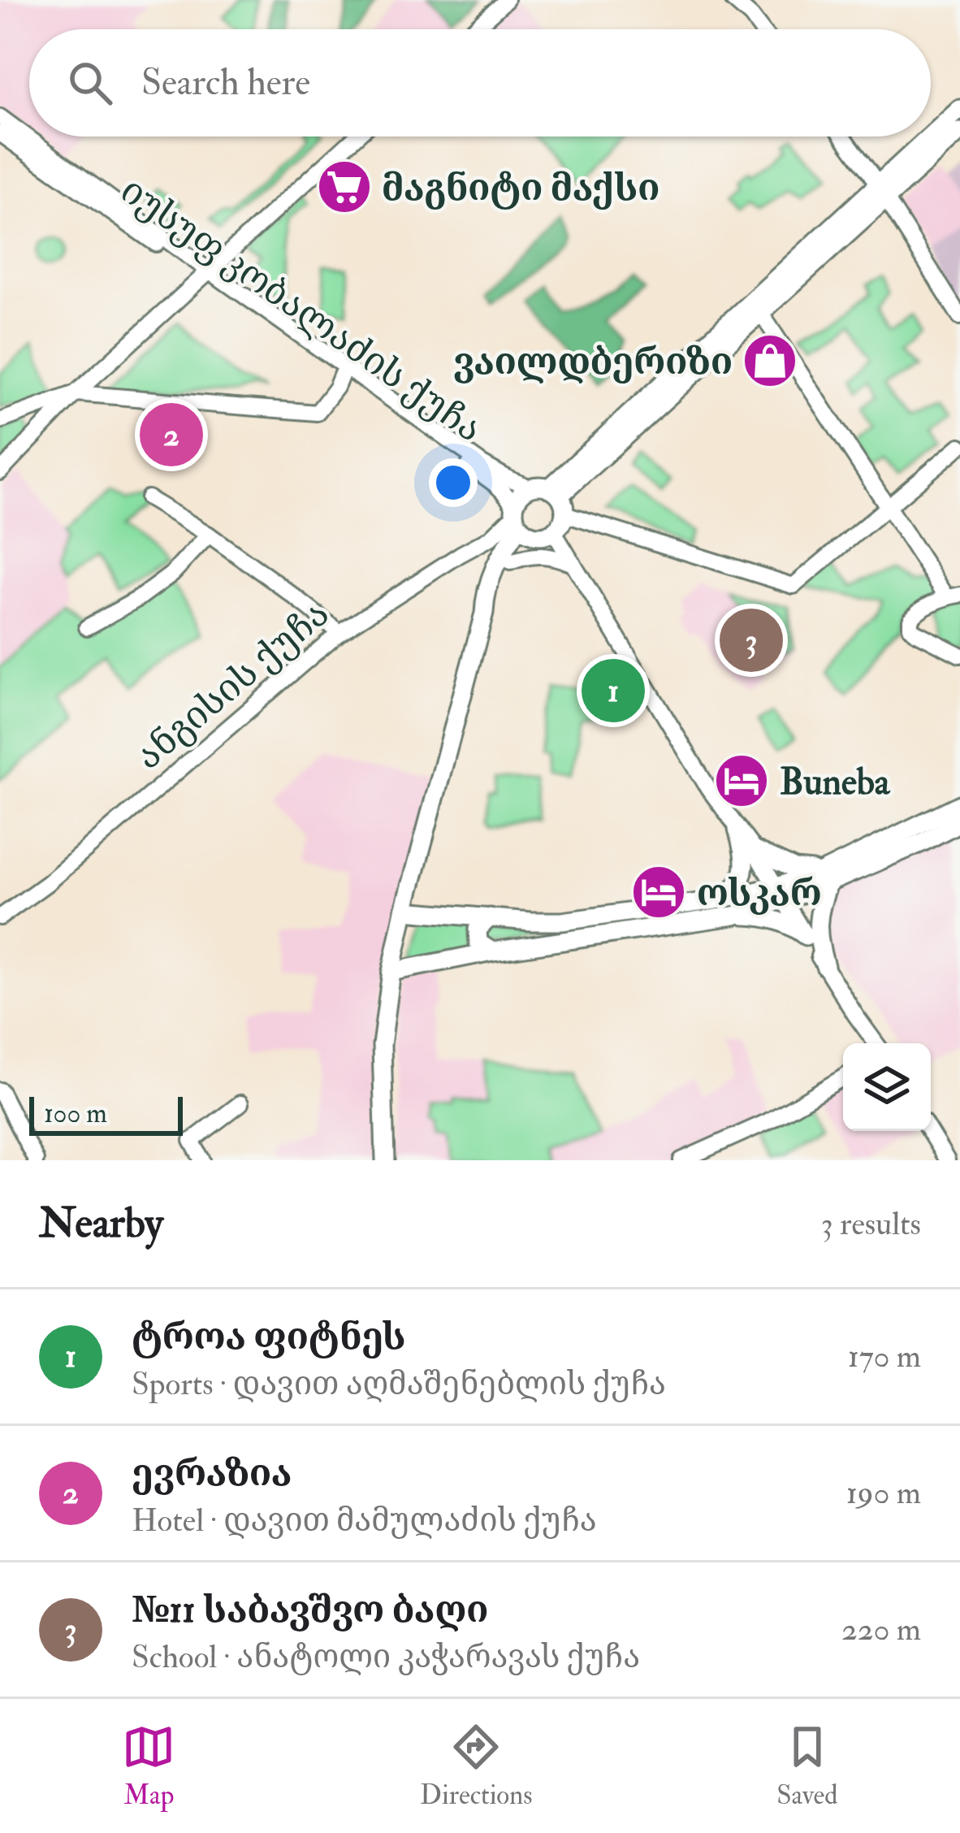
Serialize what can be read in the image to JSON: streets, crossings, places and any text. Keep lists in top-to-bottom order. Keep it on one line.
{"streets":{"street":["იუსუფ კობალაძის ქუჩა","ანგისის ქუჩა"]},"crossings":[["იუსუფ კობალაძის ქუჩა","ანგისის ქუჩა"]],"places":{"supermarket":["მაგნიტი მაქსი"],"shop":["ვაილდბერიზი"],"hotel":["Buneba","ოსკარ"]},"scale_bar":"100 m","page":{"search":"Search here","pins":["2","3","1"],"scale":"100 m","heading":["Nearby","3 results"],"list":[{"mark":"1","name":"ტროა ფიტნეს","note":"Sports · დავით აღმაშენებლის ქუჩა","value":"170 m"},{"mark":"2","name":"ევრაზია","note":"Hotel · დავით მამულაძის ქუჩა","value":"190 m"},{"mark":"3","name":"№11 საბავშვო ბაღი","note":"School · ანატოლი კაჭარავას ქუჩა","value":"220 m"}],"nav":["Map","Directions","Saved"]}}
